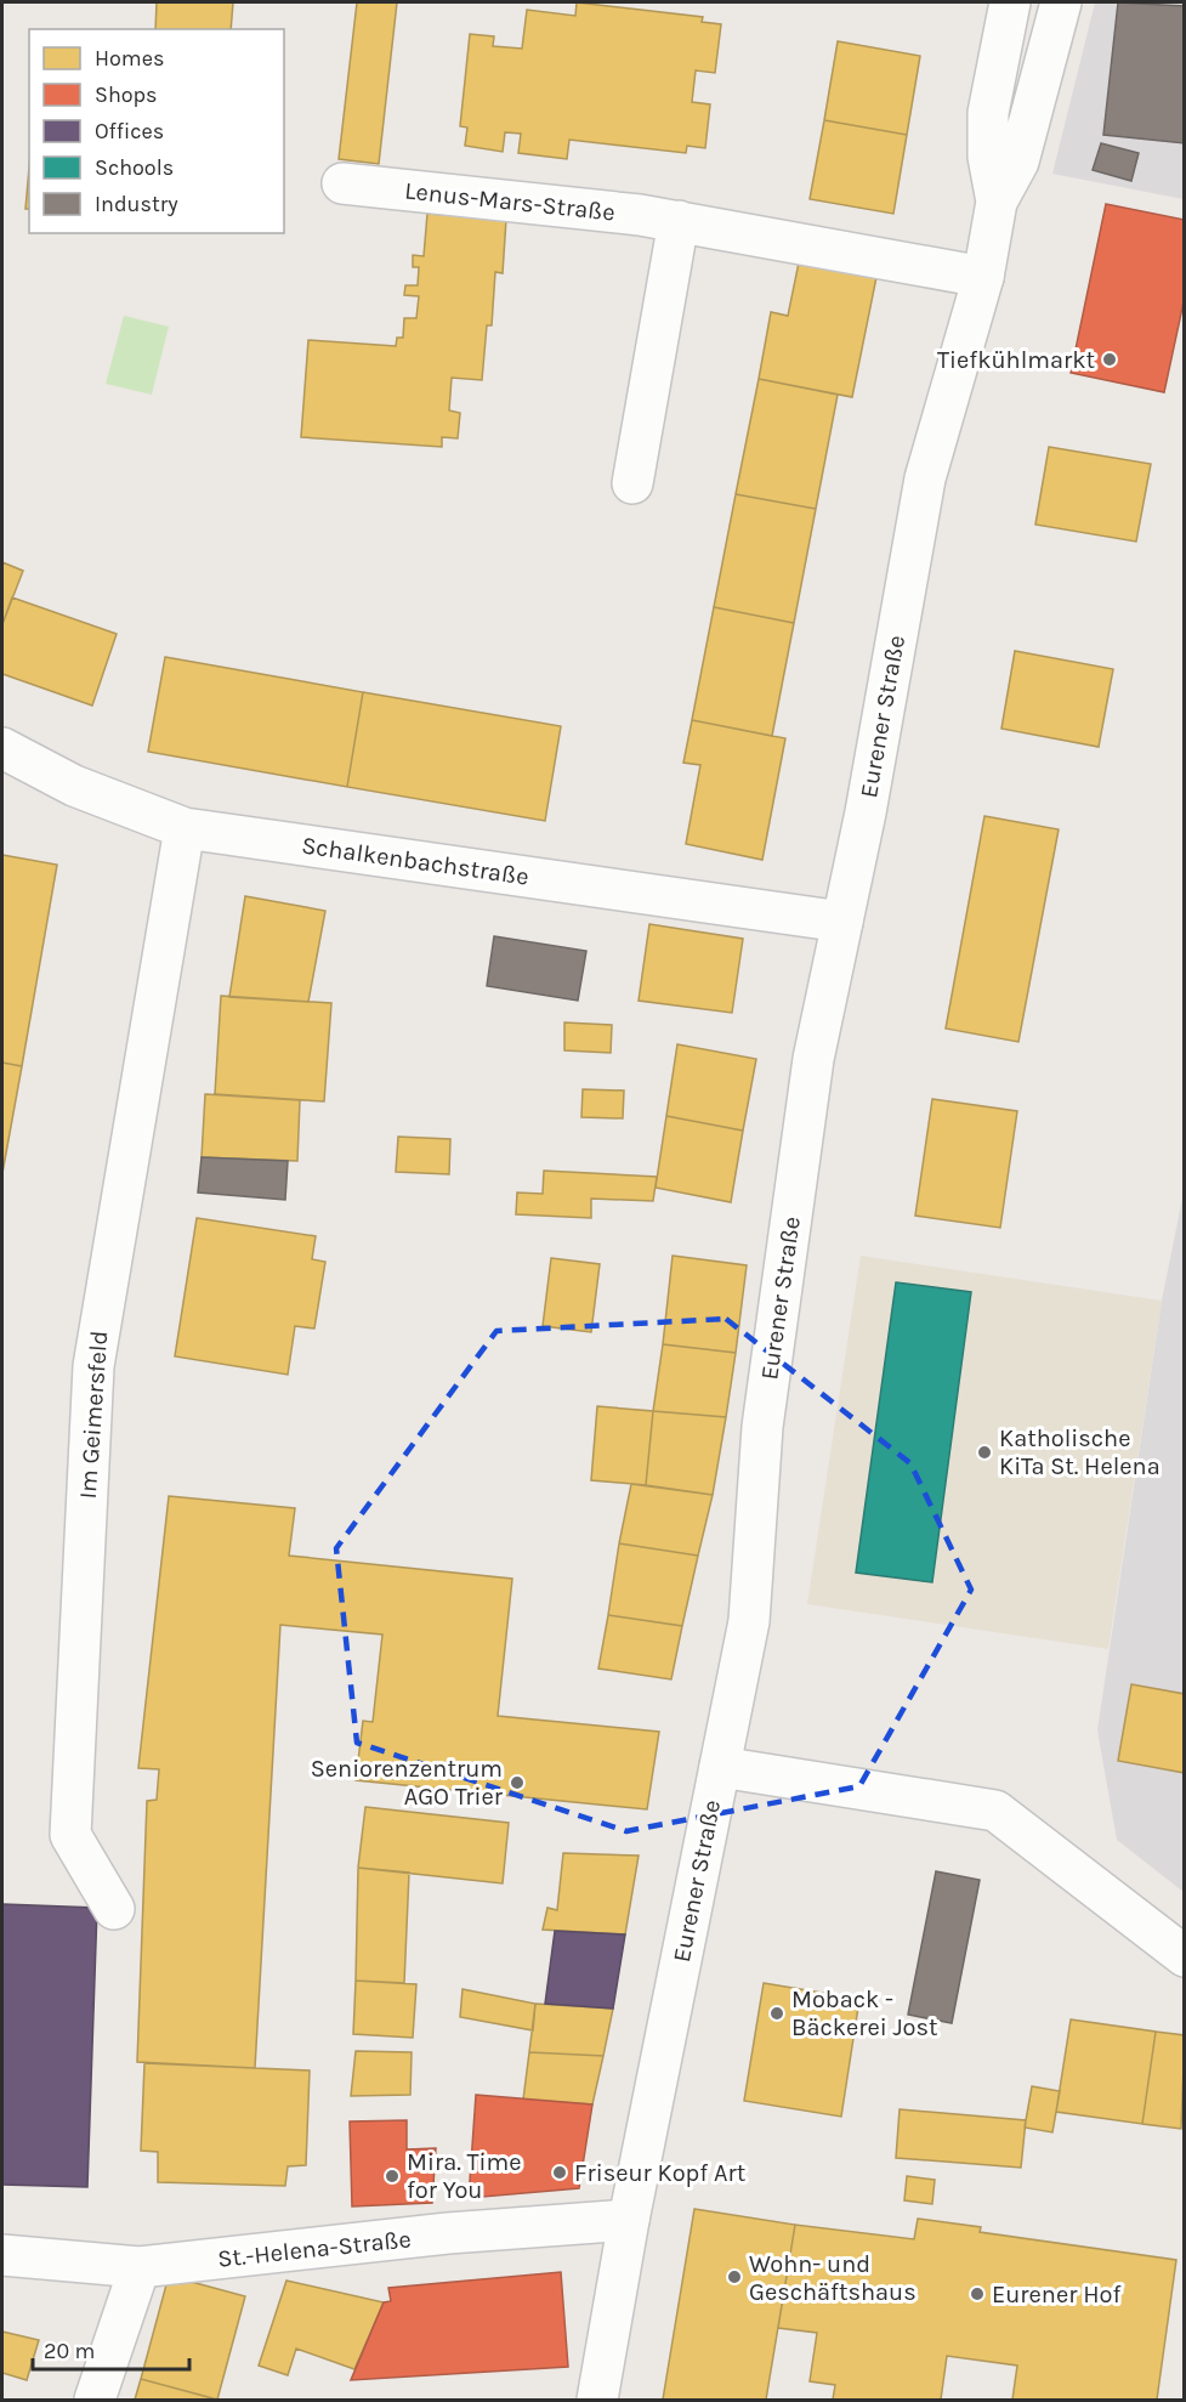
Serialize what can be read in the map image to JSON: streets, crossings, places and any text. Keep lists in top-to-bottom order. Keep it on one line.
{"streets":{"street":["Lenus-Mars-Straße","Eurener Straße","Schalkenbachstraße","Im Geimersfeld","St.-Helena-Straße"]},"crossings":[["Lenus-Mars-Straße","Eurener Straße"],["Eurener Straße","Schalkenbachstraße"],["Eurener Straße","St.-Helena-Straße"],["Schalkenbachstraße","Im Geimersfeld"]],"places":["Tiefkühlmarkt","Katholische KiTa St. Helena","Seniorenzentrum AGO Trier","Moback - Bäckerei Jost","Friseur Kopf Art","Mira. Time for You","Wohn- und Geschäftshaus","Eurener Hof"],"legend":["Homes","Shops","Offices","Schools","Industry"],"scale_bar":"20 m"}
